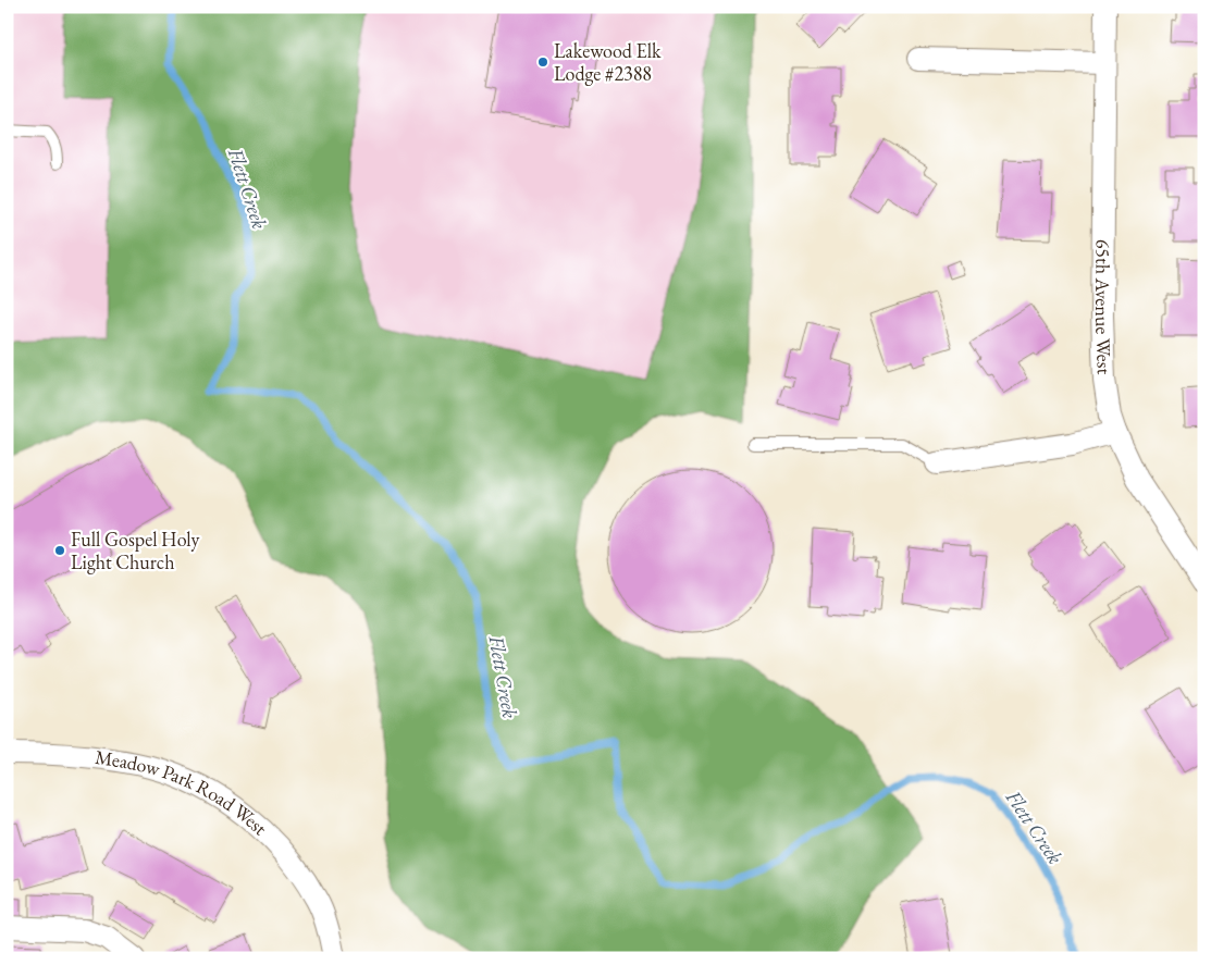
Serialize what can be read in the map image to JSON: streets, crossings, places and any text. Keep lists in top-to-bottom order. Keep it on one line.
{"streets":{"street":["65th Avenue West","Meadow Park Road West"]},"water":["Flett Creek"],"places":["Lakewood Elk Lodge #2388","Full Gospel Holy Light Church"]}
